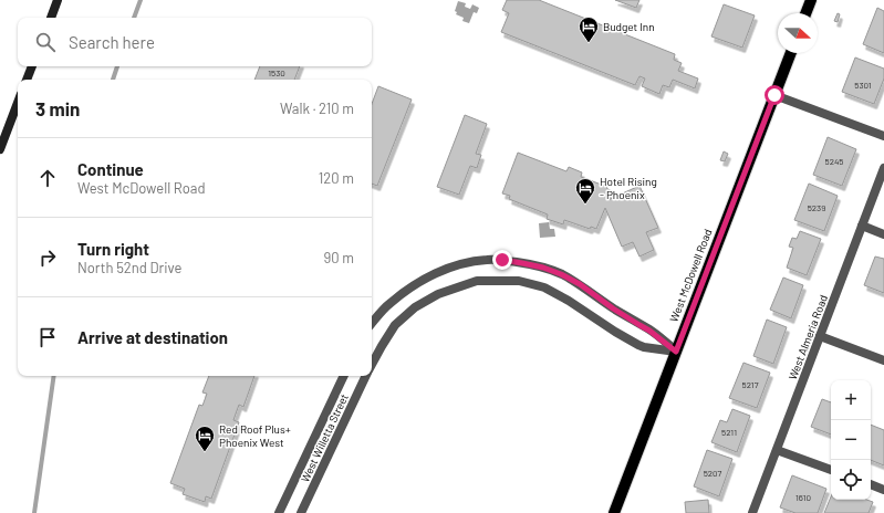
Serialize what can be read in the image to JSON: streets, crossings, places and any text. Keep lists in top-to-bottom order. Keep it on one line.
{"streets":{"main road":["West McDowell Road"],"street":["West Almeria Road","West Willetta Street"]},"crossings":[["West McDowell Road","West Willetta Street"]],"places":{"hotel":["Budget Inn","Hotel Rising - Phoenix","Red Roof Plus+ Phoenix West"]},"house_numbers":["1530","5301","5245","5239","5217","5211","5207","1610"],"north":"right","page":{"search":"Search here","heading":["3 min","Walk · 210 m"],"list":[["Continue","West McDowell Road","120 m"],["Turn right","North 52nd Drive","90 m"],"Arrive at destination"],"map_buttons":["+","−"]}}
